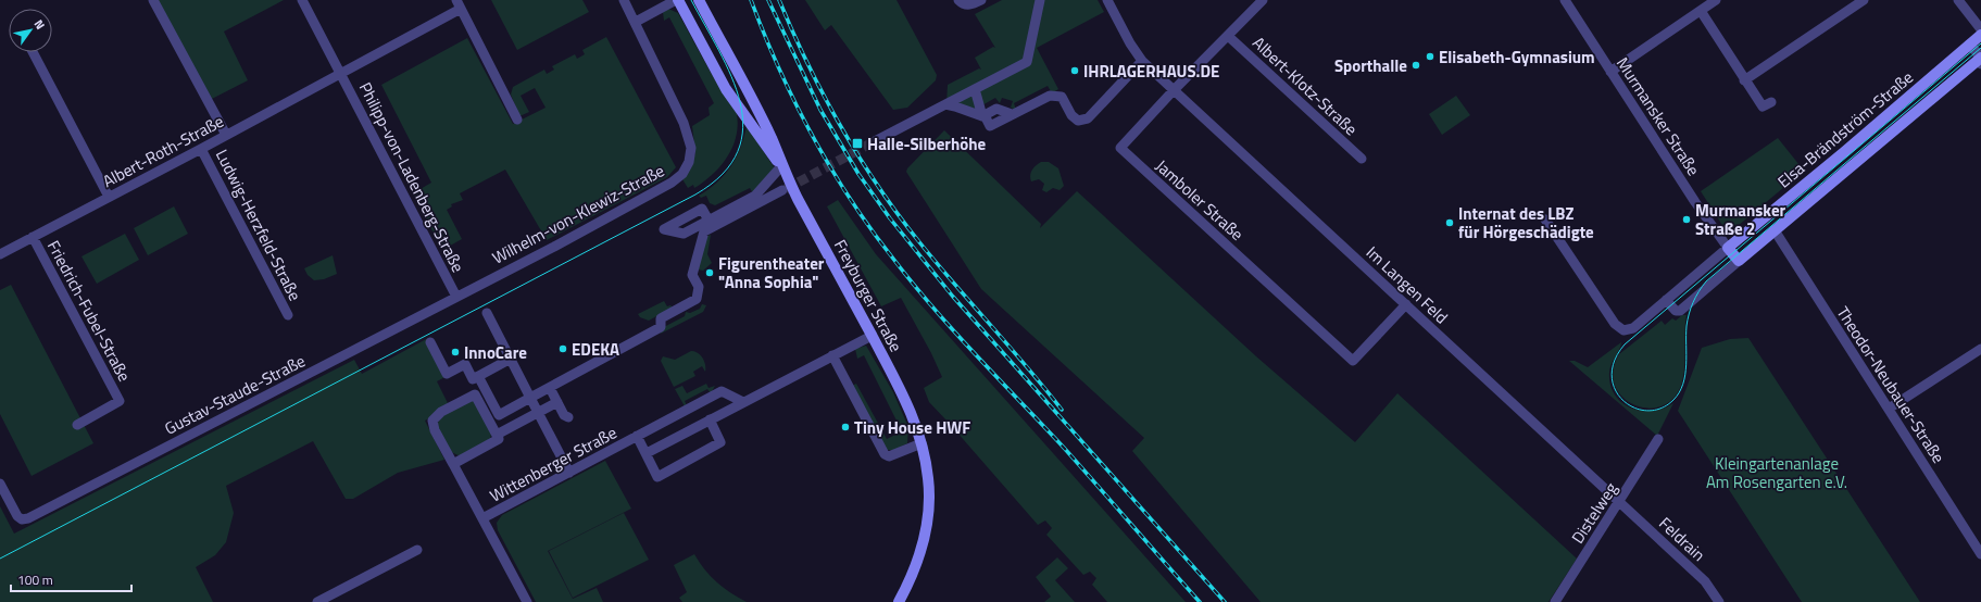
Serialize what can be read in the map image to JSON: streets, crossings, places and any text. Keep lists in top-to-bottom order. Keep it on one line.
{"streets":{"street":["Albert-Klotz-Straße","Murmansker Straße","Elsa-Brändström-Straße","Albert-Roth-Straße","Philipp-von-Ladenberg-Straße","Jamboler Straße","Wilhelm-von-Klewiz-Straße","Ludwig-Herzfeld-Straße","Im Langen Feld","Freyburger Straße","Friedrich-Fubel-Straße","Theodor-Neubauer-Straße","Gustav-Staude-Straße","Wittenberger Straße","Distelweg","Feldrain"]},"crossings":[["Albert-Klotz-Straße","Jamboler Straße"],["Murmansker Straße","Elsa-Brändström-Straße"],["Elsa-Brändström-Straße","Theodor-Neubauer-Straße"],["Albert-Roth-Straße","Philipp-von-Ladenberg-Straße"],["Albert-Roth-Straße","Ludwig-Herzfeld-Straße"],["Albert-Roth-Straße","Friedrich-Fubel-Straße"],["Philipp-von-Ladenberg-Straße","Wilhelm-von-Klewiz-Straße"],["Philipp-von-Ladenberg-Straße","Gustav-Staude-Straße"],["Jamboler Straße","Im Langen Feld"],["Wilhelm-von-Klewiz-Straße","Gustav-Staude-Straße"],["Im Langen Feld","Distelweg"],["Im Langen Feld","Feldrain"],["Distelweg","Feldrain"]],"parks":["Kleingartenanlage Am Rosengarten e.V."],"places":{"other":["Elisabeth-Gymnasium","Sporthalle","IHRLAGERHAUS.DE","Murmansker Straße 2","Internat des LBZ für Hörgeschädigte","Figurentheater \"Anna Sophia\"","EDEKA","InnoCare","Tiny House HWF"],"transit":["Halle-Silberhöhe"]},"scale_bar":"100 m","north":"top right"}
